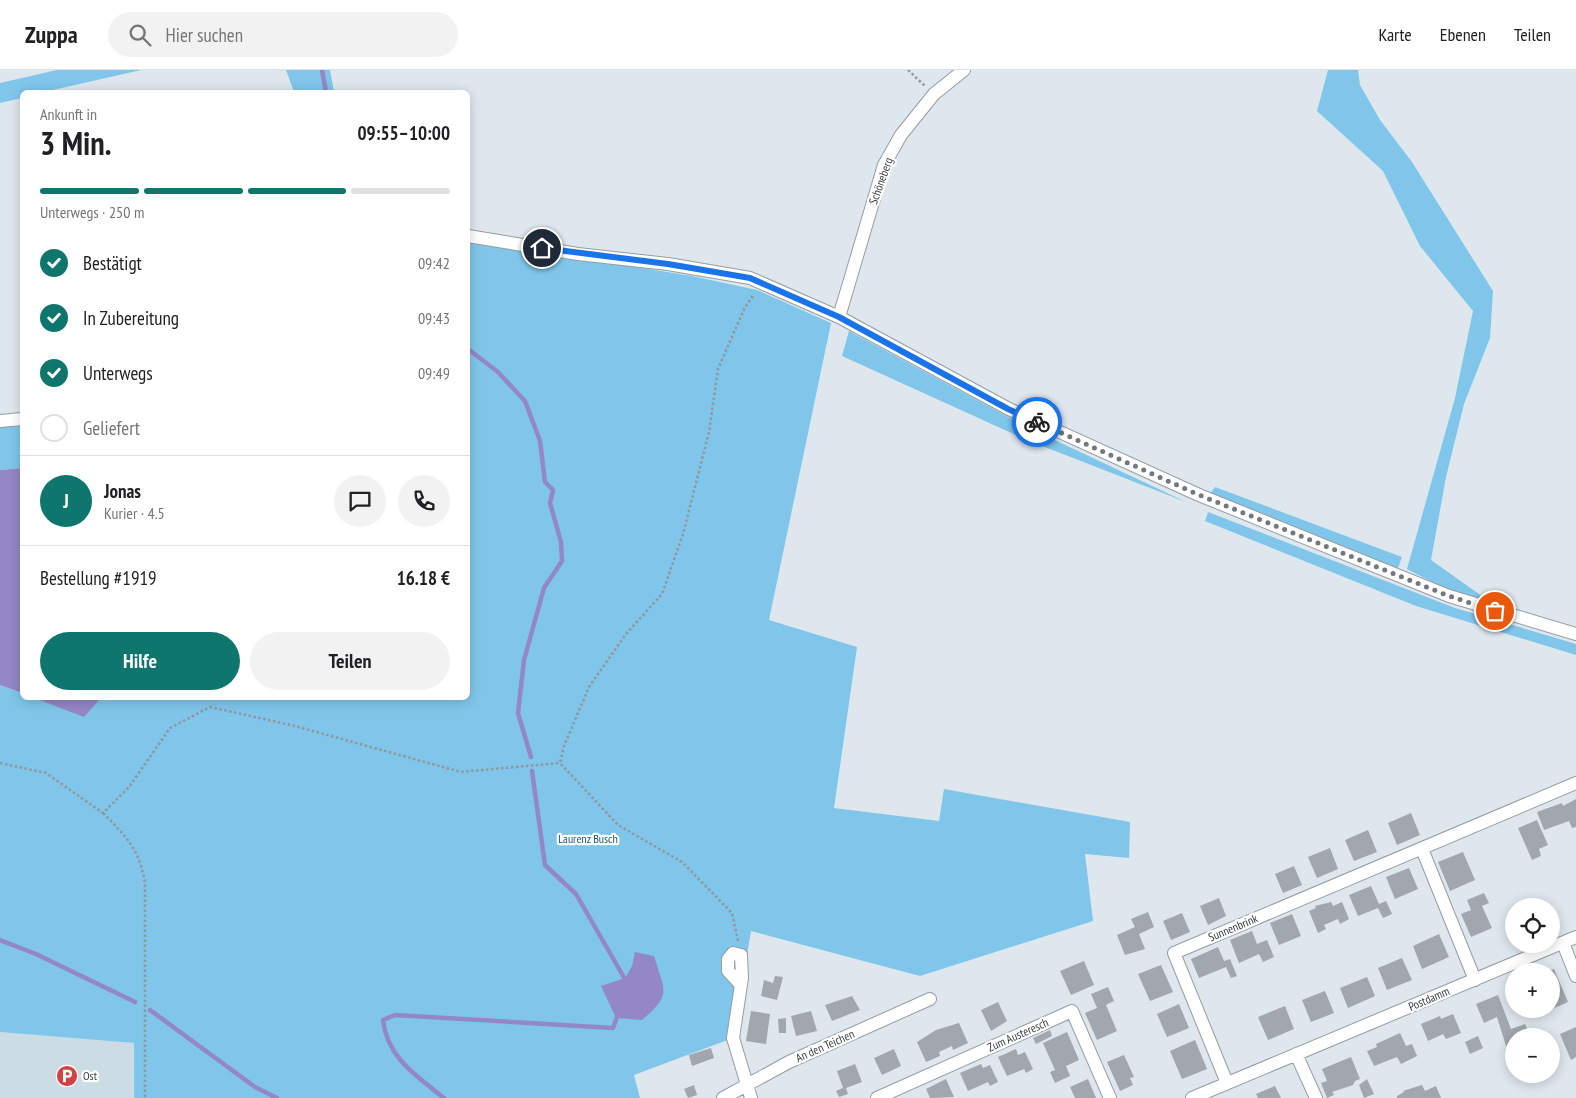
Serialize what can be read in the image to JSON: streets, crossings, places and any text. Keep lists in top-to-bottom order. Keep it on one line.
{"streets":{"street":["Schöneberg","Sunnenbrink","Postdamm","Zum Austeresch","An den Teichen"]},"crossings":[["Sunnenbrink","Postdamm"]],"parks":["Laurenz Busch"],"places":{"parking":["Ost"]},"page":{"header":"Zuppa","search":"Hier suchen","nav":["Karte","Ebenen","Teilen"],"heading":["3 Min.","Ankunft in","09:55–10:00"],"panel":["Jonas","Kurier · 4.5","Bestellung #1919","16.18 €"],"bar":"Unterwegs · 250 m","list":[["Bestätigt","09:42"],["In Zubereitung","09:43"],["Unterwegs","09:49"],"Geliefert"],"round":"J","buttons":["Hilfe","Teilen"],"map_buttons":["+","−"]}}
